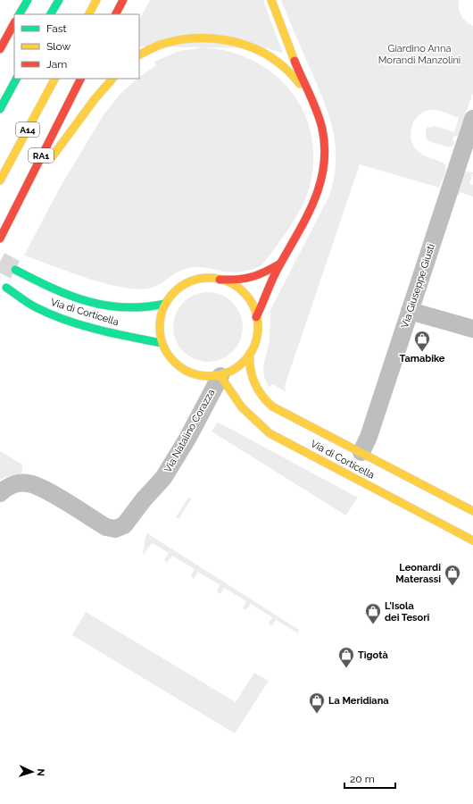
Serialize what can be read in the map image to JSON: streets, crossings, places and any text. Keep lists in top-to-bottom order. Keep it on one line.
{"streets":{"main road":["A14","RA1","Via di Corticella"],"street":["Via Giuseppe Giusti","Via Natalino Corazza"]},"crossings":[["Via Giuseppe Giusti","Via di Corticella"],["Via di Corticella","Via Natalino Corazza"]],"parks":["Giardino Anna Morandi Manzolini"],"places":{"shop":["Tamabike","Leonardi Materassi","L'Isola dei Tesori","Tigotà","La Meridiana"]},"legend":["Fast","Slow","Jam"],"scale_bar":"20 m","north":"right"}
